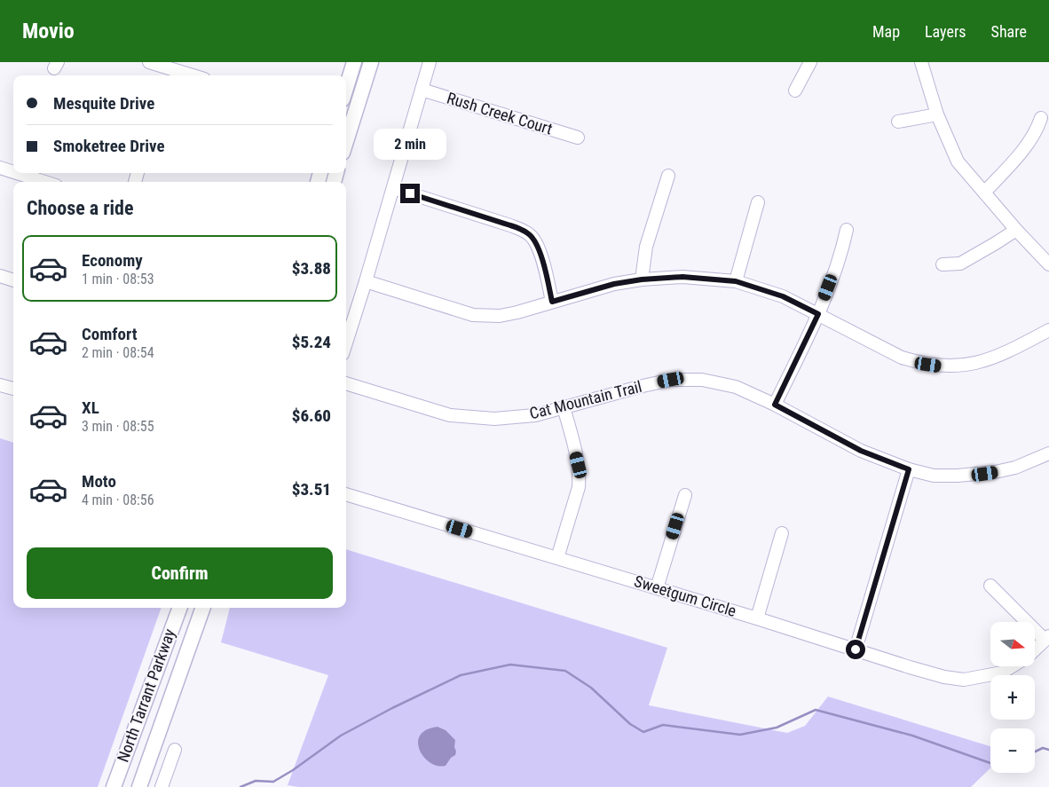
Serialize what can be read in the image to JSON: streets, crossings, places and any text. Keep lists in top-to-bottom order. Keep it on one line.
{"streets":{"main road":["North Tarrant Parkway"],"street":["Rush Creek Court","Cat Mountain Trail","Sweetgum Circle"]},"north":"right","page":{"header":"Movio","nav":["Map","Layers","Share"],"banner":["Mesquite Drive","Smoketree Drive"],"bubble":"2 min","heading":"Choose a ride","list":[{"name":"Economy","note":"1 min · 08:53","value":"$3.88"},{"name":"Comfort","note":"2 min · 08:54","value":"$5.24"},{"name":"XL","note":"3 min · 08:55","value":"$6.60"},{"name":"Moto","note":"4 min · 08:56","value":"$3.51"}],"buttons":"Confirm","map_buttons":["+","−"]}}
